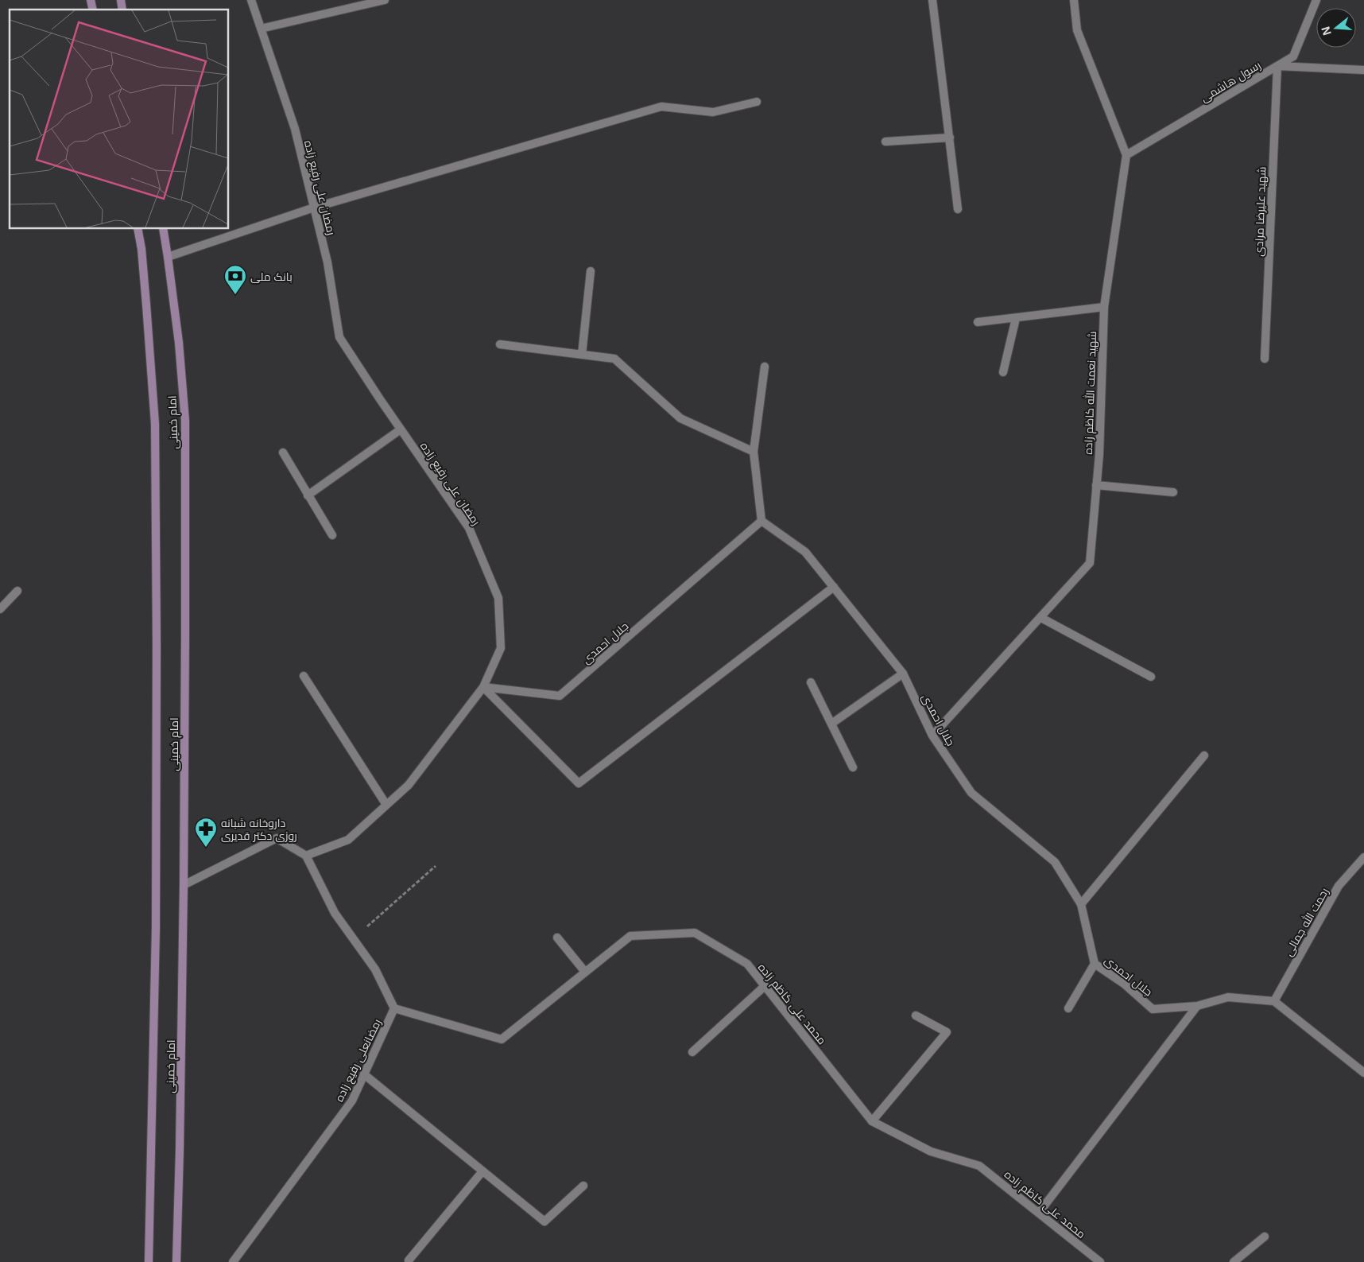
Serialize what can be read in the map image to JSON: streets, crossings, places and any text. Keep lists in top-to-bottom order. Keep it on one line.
{"streets":{"main road":["امام خمینی"],"street":["رسول هاشمی","رمضان علی رفیع زاده","شهید علیرضا مرادی","شهید نعمت الله کاظم زاده","جلال احمدی","رحمت الله جمالی","محمد علی کاظم زاده","رمضانعلی رفیع زاده"]},"crossings":[["رسول هاشمی","شهید علیرضا مرادی"],["رسول هاشمی","شهید نعمت الله کاظم زاده"],["رمضان علی رفیع زاده","جلال احمدی"],["شهید نعمت الله کاظم زاده","جلال احمدی"],["جلال احمدی","رحمت الله جمالی"],["محمد علی کاظم زاده","رمضانعلی رفیع زاده"]],"places":{"bank":["بانک ملی"],"pharmacy":["داروخانه شبانه روزی دکتر قدیری"]},"north":"left"}
